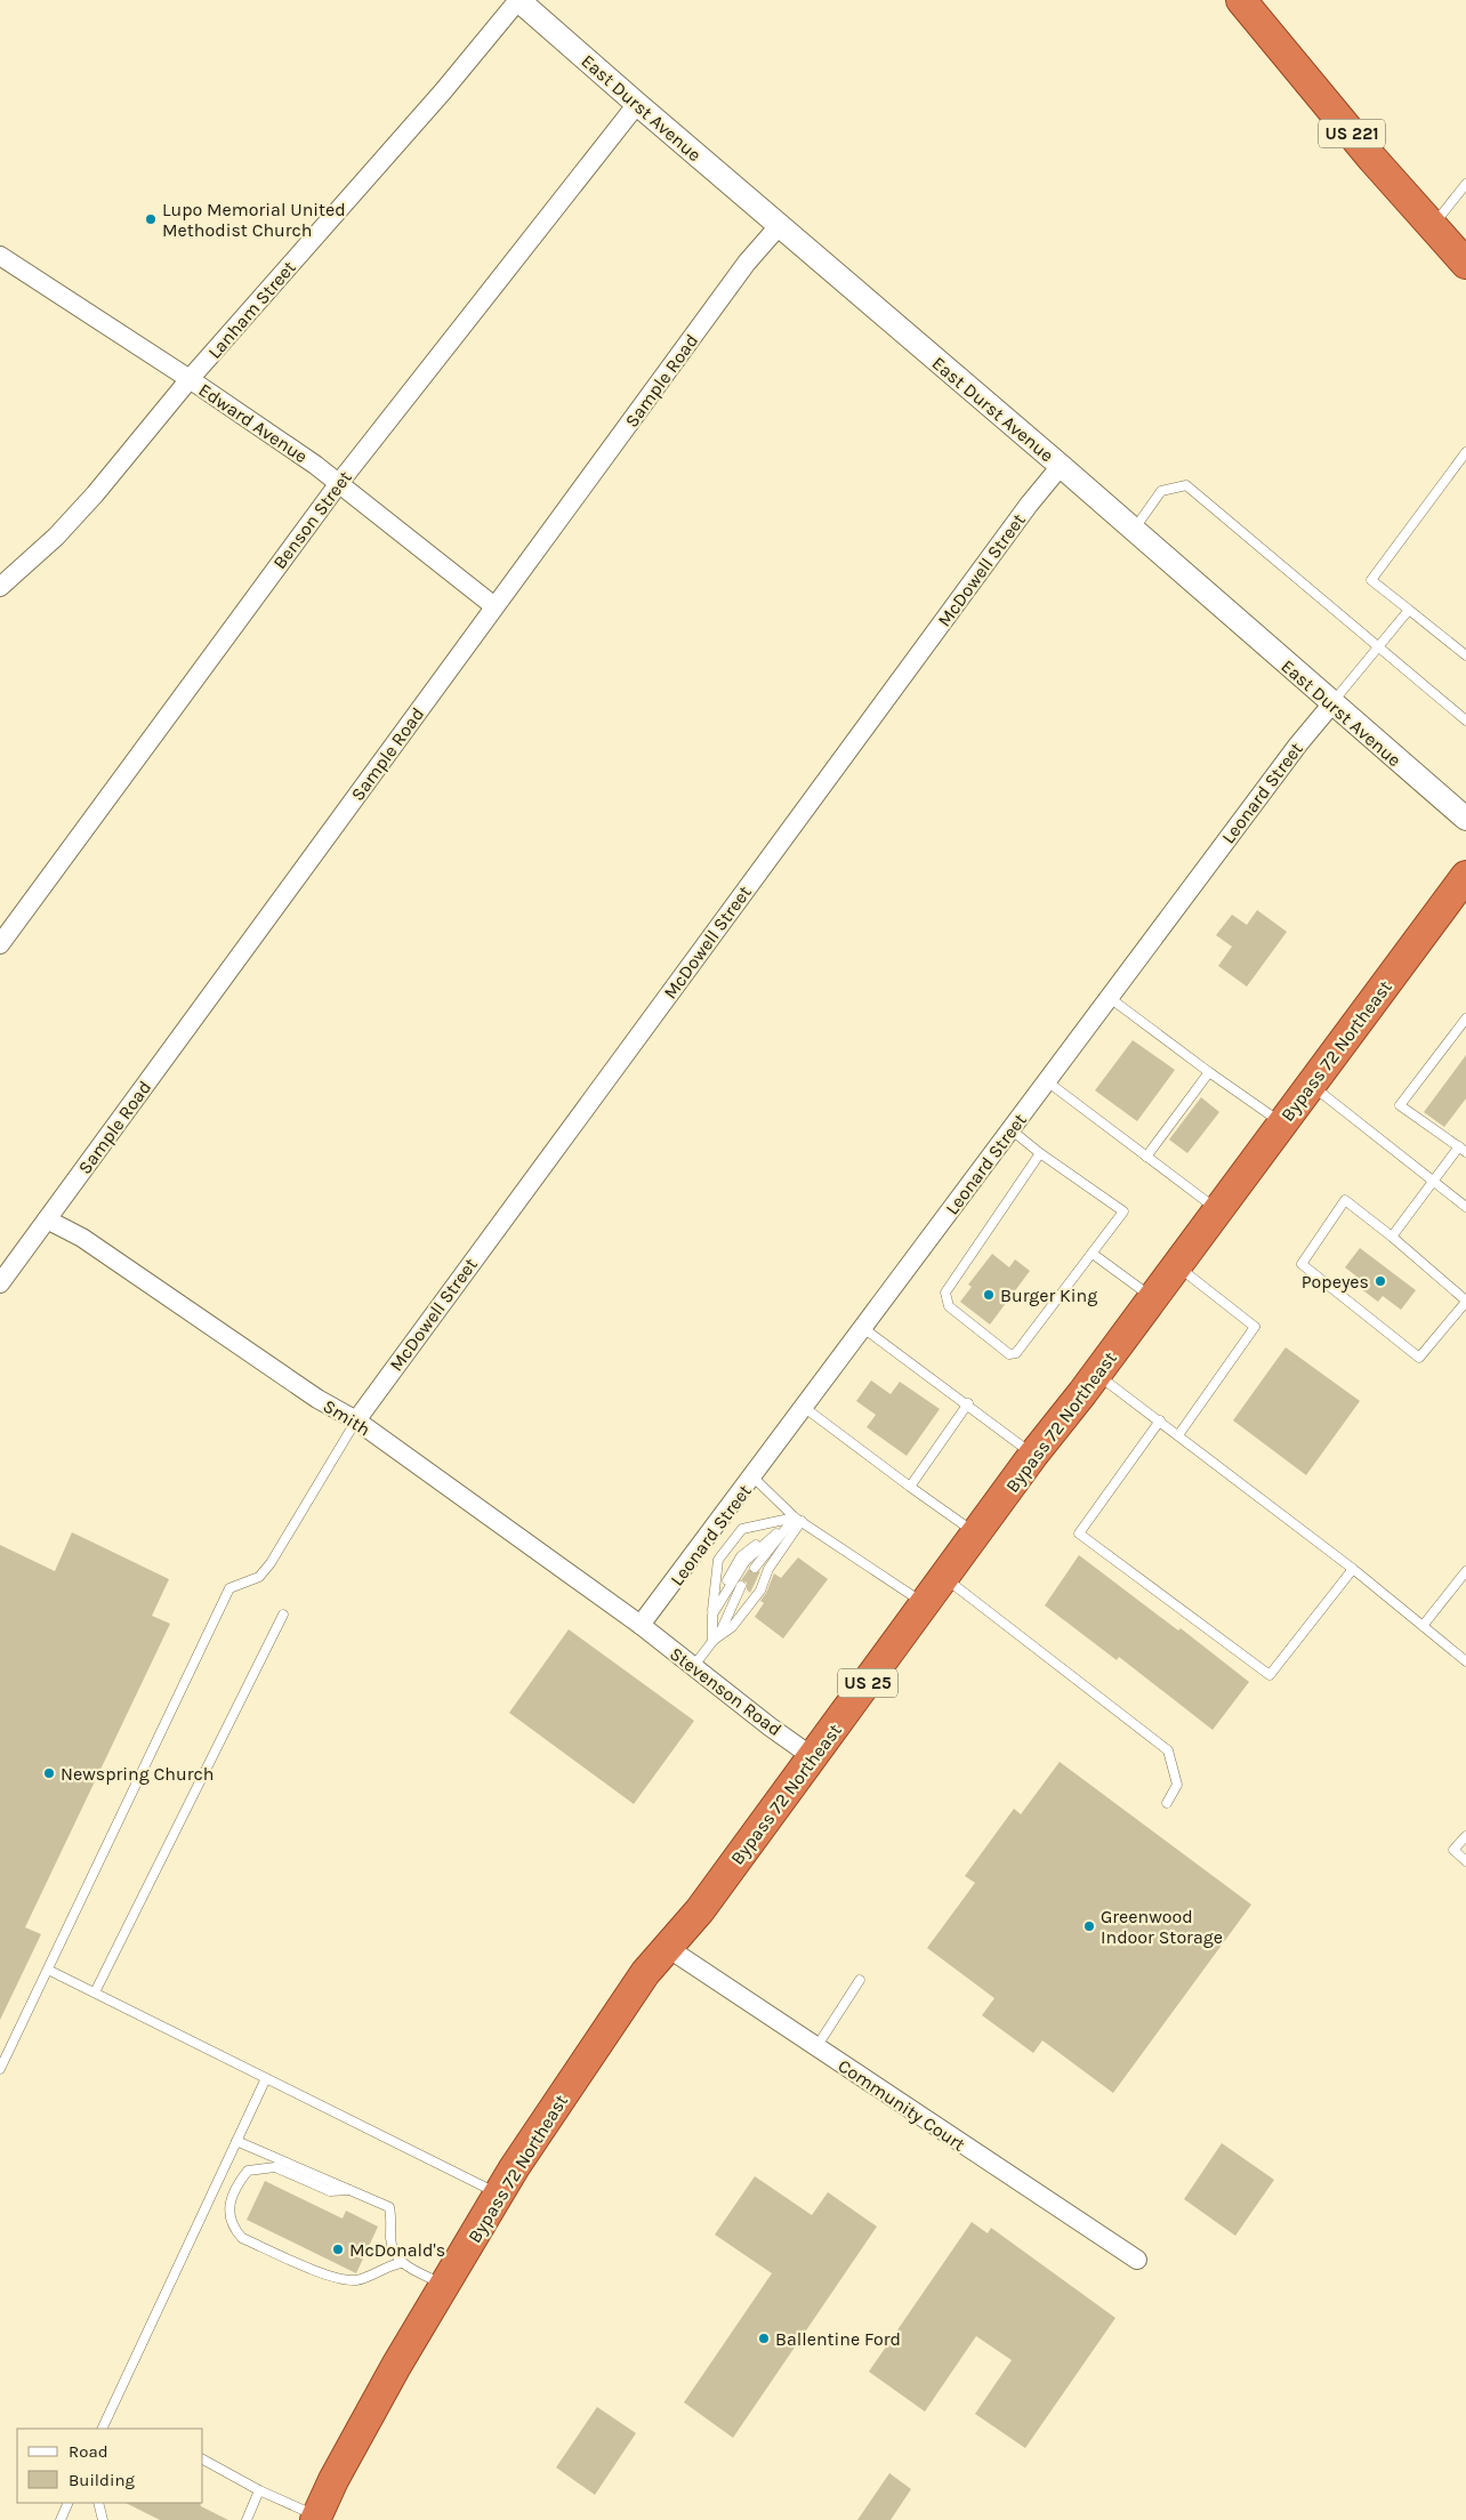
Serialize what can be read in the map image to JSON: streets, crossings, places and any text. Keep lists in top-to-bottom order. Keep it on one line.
{"streets":{"highway":["US 221","Bypass 72 Northeast","US 25"],"street":["East Durst Avenue","Lanham Street","Sample Road","Edward Avenue","Benson Street","McDowell Street","Leonard Street","Smith","Stevenson Road","Community Court"]},"crossings":[["East Durst Avenue","Lanham Street"],["East Durst Avenue","Sample Road"],["East Durst Avenue","Benson Street"],["East Durst Avenue","McDowell Street"],["East Durst Avenue","Leonard Street"],["Lanham Street","Edward Avenue"],["Sample Road","Edward Avenue"],["Sample Road","Smith"],["Edward Avenue","Benson Street"],["McDowell Street","Smith"],["Leonard Street","Smith"],["Leonard Street","Stevenson Road"],["Bypass 72 Northeast","Stevenson Road"],["Bypass 72 Northeast","Community Court"],["Smith","Stevenson Road"]],"places":["Lupo Memorial United Methodist Church","Popeyes","Burger King","Newspring Church","Greenwood Indoor Storage","McDonald's","Ballentine Ford"],"legend":["Road","Building"]}
